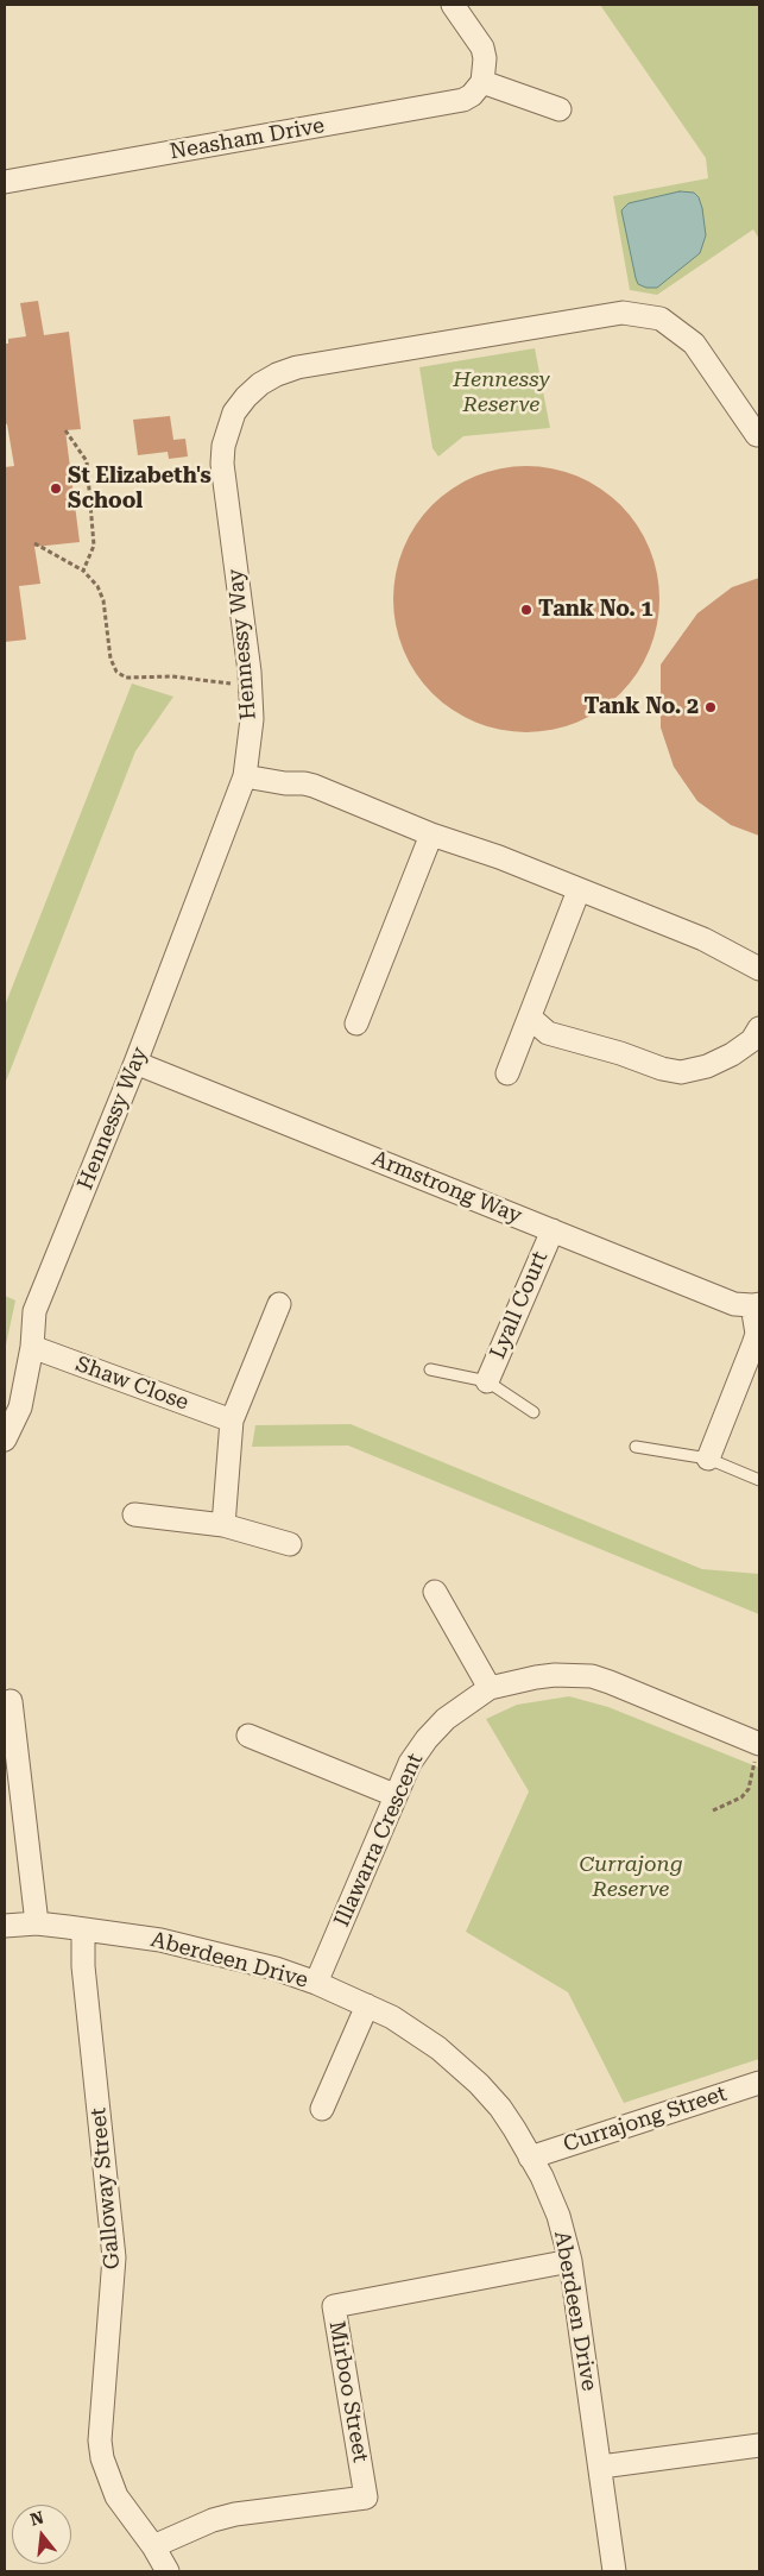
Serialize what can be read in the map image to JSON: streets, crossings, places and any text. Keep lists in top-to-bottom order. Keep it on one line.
{"streets":{"street":["Neasham Drive","Hennessy Way","Armstrong Way","Lyall Court","Shaw Close","Illawarra Crescent","Aberdeen Drive","Currajong Street","Galloway Street","Mirboo Street"]},"crossings":[["Hennessy Way","Armstrong Way"],["Hennessy Way","Shaw Close"],["Armstrong Way","Lyall Court"],["Illawarra Crescent","Aberdeen Drive"],["Aberdeen Drive","Currajong Street"],["Aberdeen Drive","Galloway Street"],["Aberdeen Drive","Mirboo Street"],["Galloway Street","Mirboo Street"]],"parks":["Hennessy Reserve","Currajong Reserve"],"places":["St Elizabeth's School","Tank No. 1","Tank No. 2"],"north":"top"}
